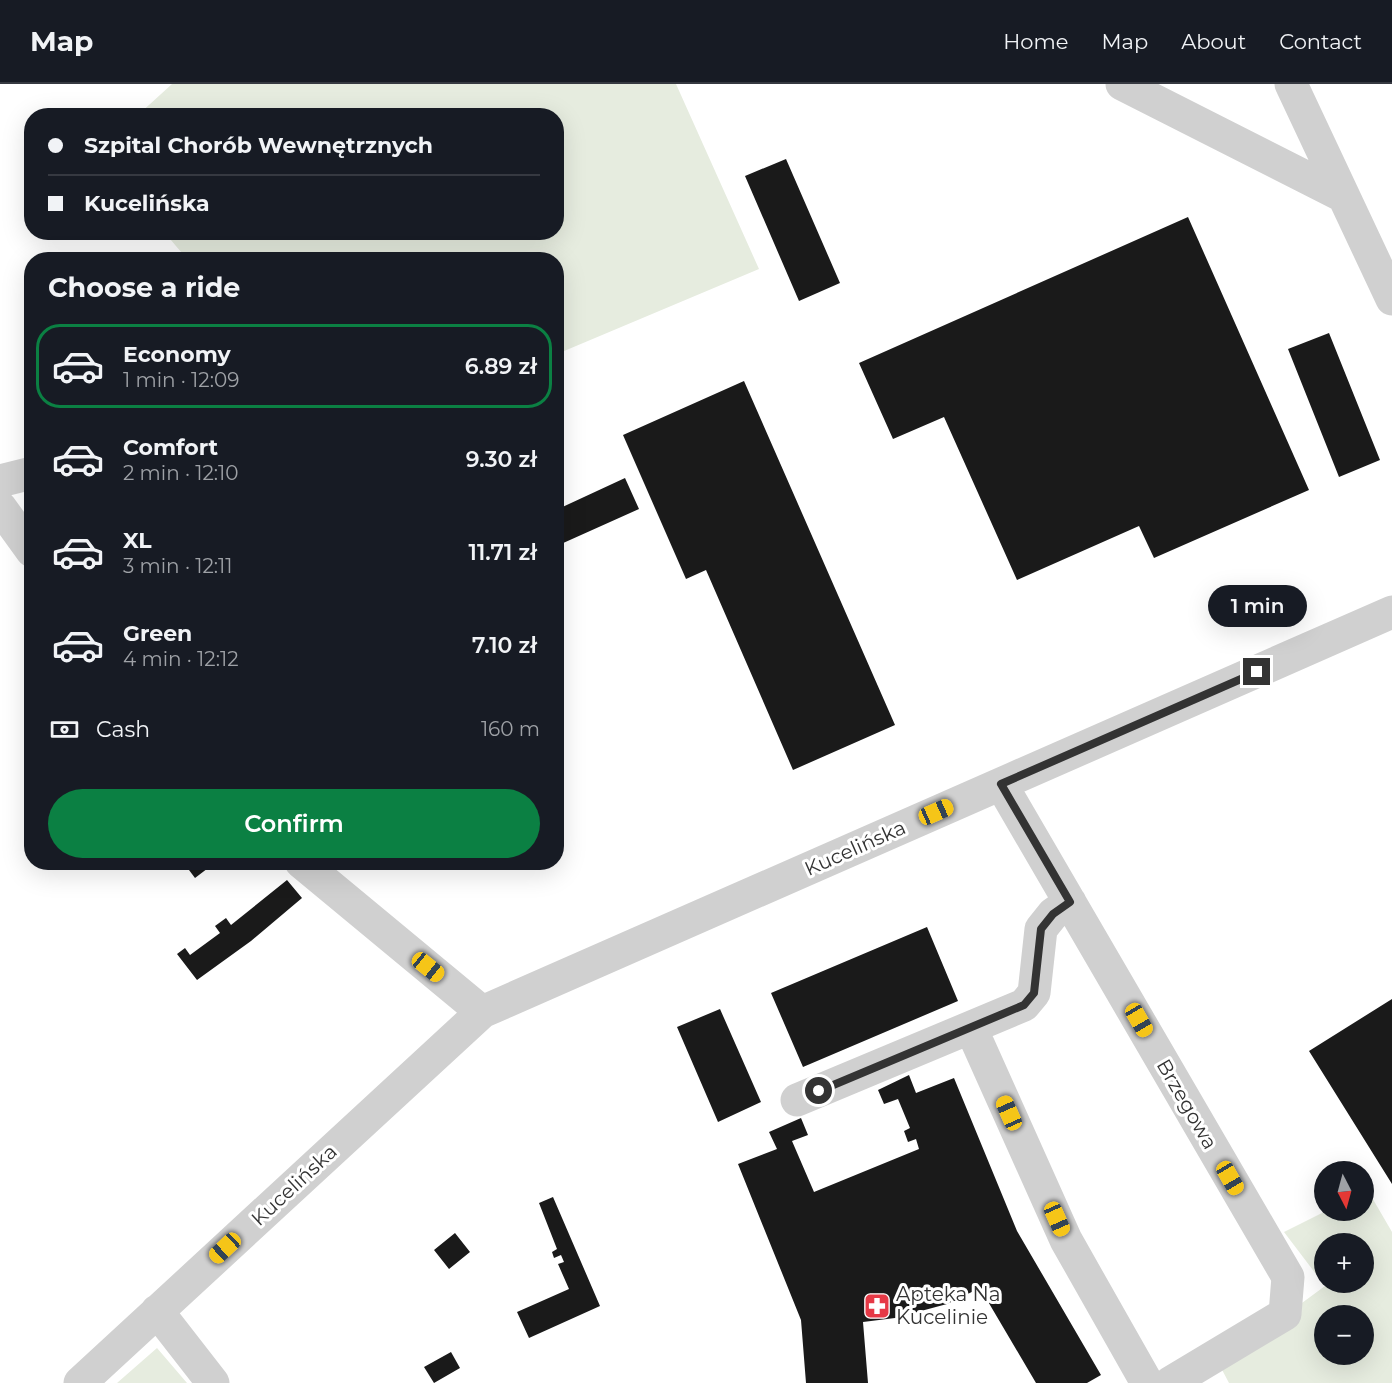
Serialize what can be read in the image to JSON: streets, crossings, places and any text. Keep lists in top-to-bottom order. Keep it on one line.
{"streets":{"street":["Kucelińska","Brzegowa"]},"crossings":[["Kucelińska","Brzegowa"]],"places":{"pharmacy":["Apteka Na Kucelinie"]},"north":"bottom","page":{"header":"Map","nav":["Home","Map","About","Contact"],"banner":["Szpital Chorób Wewnętrznych","Kucelińska"],"heading":"Choose a ride","list":[{"name":"Economy","note":"1 min · 12:09","value":"6.89 zł"},{"name":"Comfort","note":"2 min · 12:10","value":"9.30 zł"},{"name":"XL","note":"3 min · 12:11","value":"11.71 zł"},{"name":"Green","note":"4 min · 12:12","value":"7.10 zł"}],"bubble":"1 min","pay":["Cash","160 m"],"buttons":"Confirm","map_buttons":["+","−"]}}
